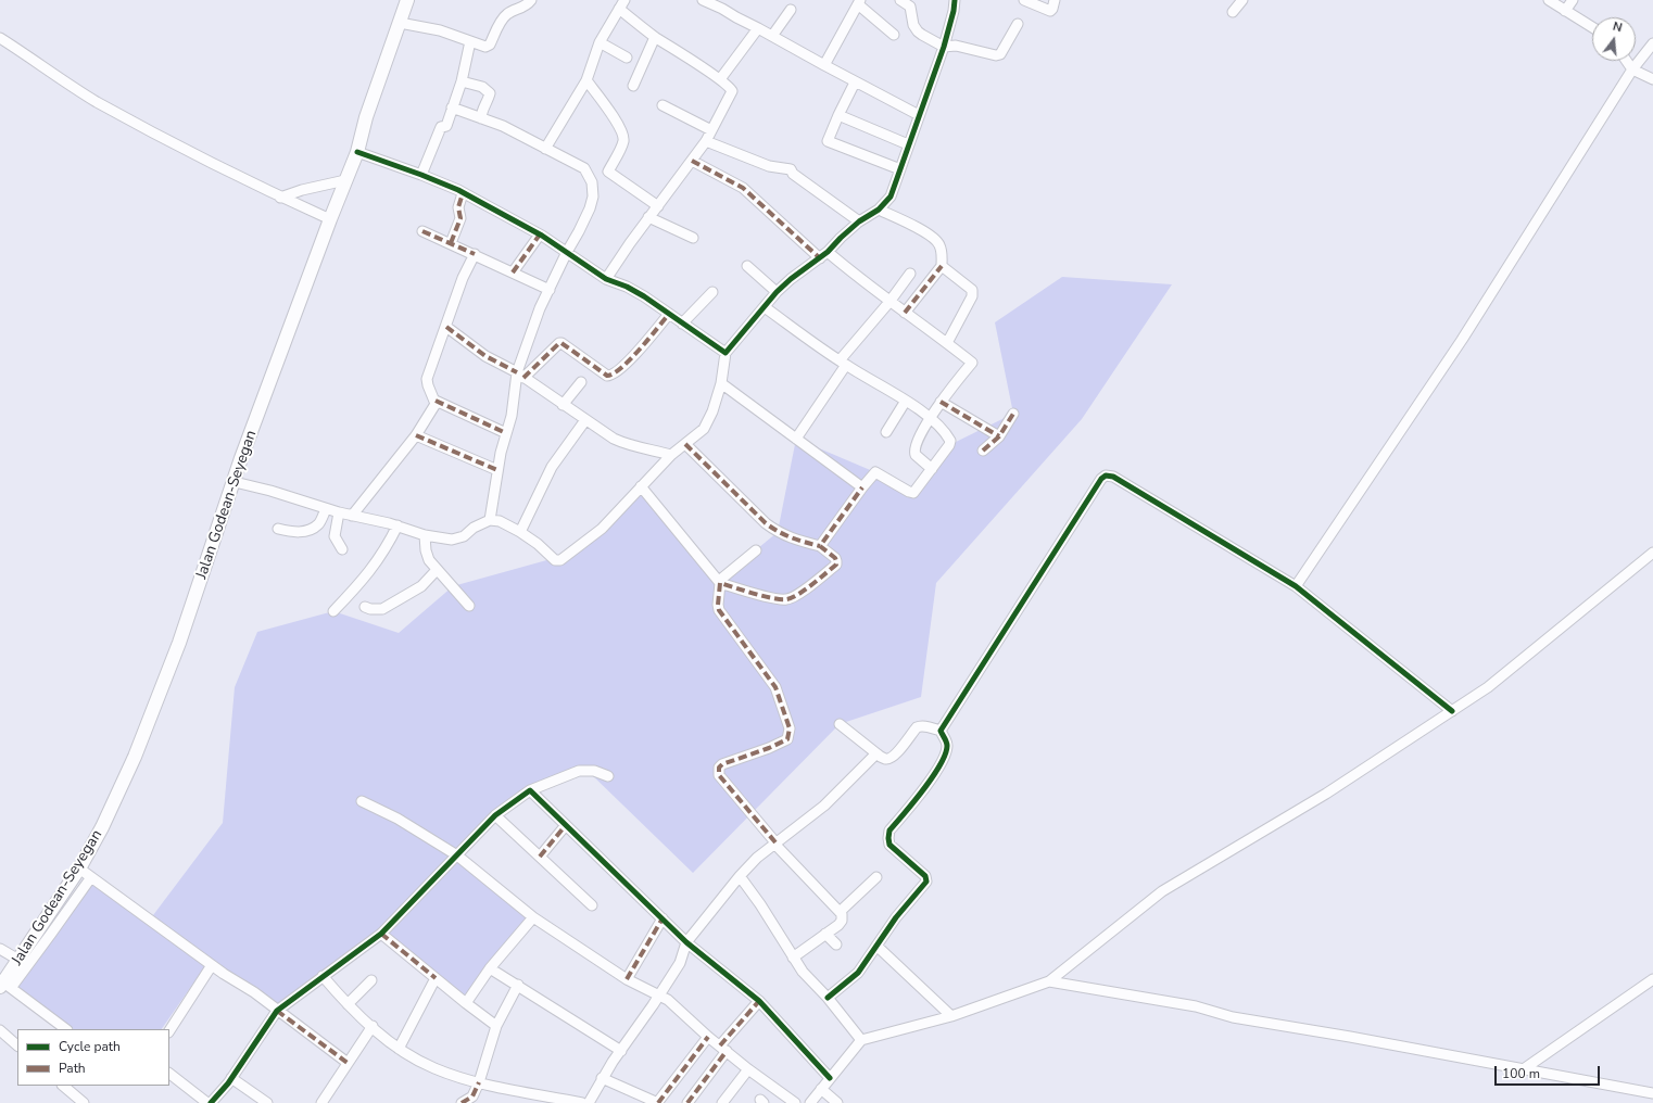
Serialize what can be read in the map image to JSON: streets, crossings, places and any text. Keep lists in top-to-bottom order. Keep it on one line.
{"streets":{"main road":["Jalan Godean-Seyegan"]},"legend":["Cycle path","Path"],"scale_bar":"100 m","north":"top"}
